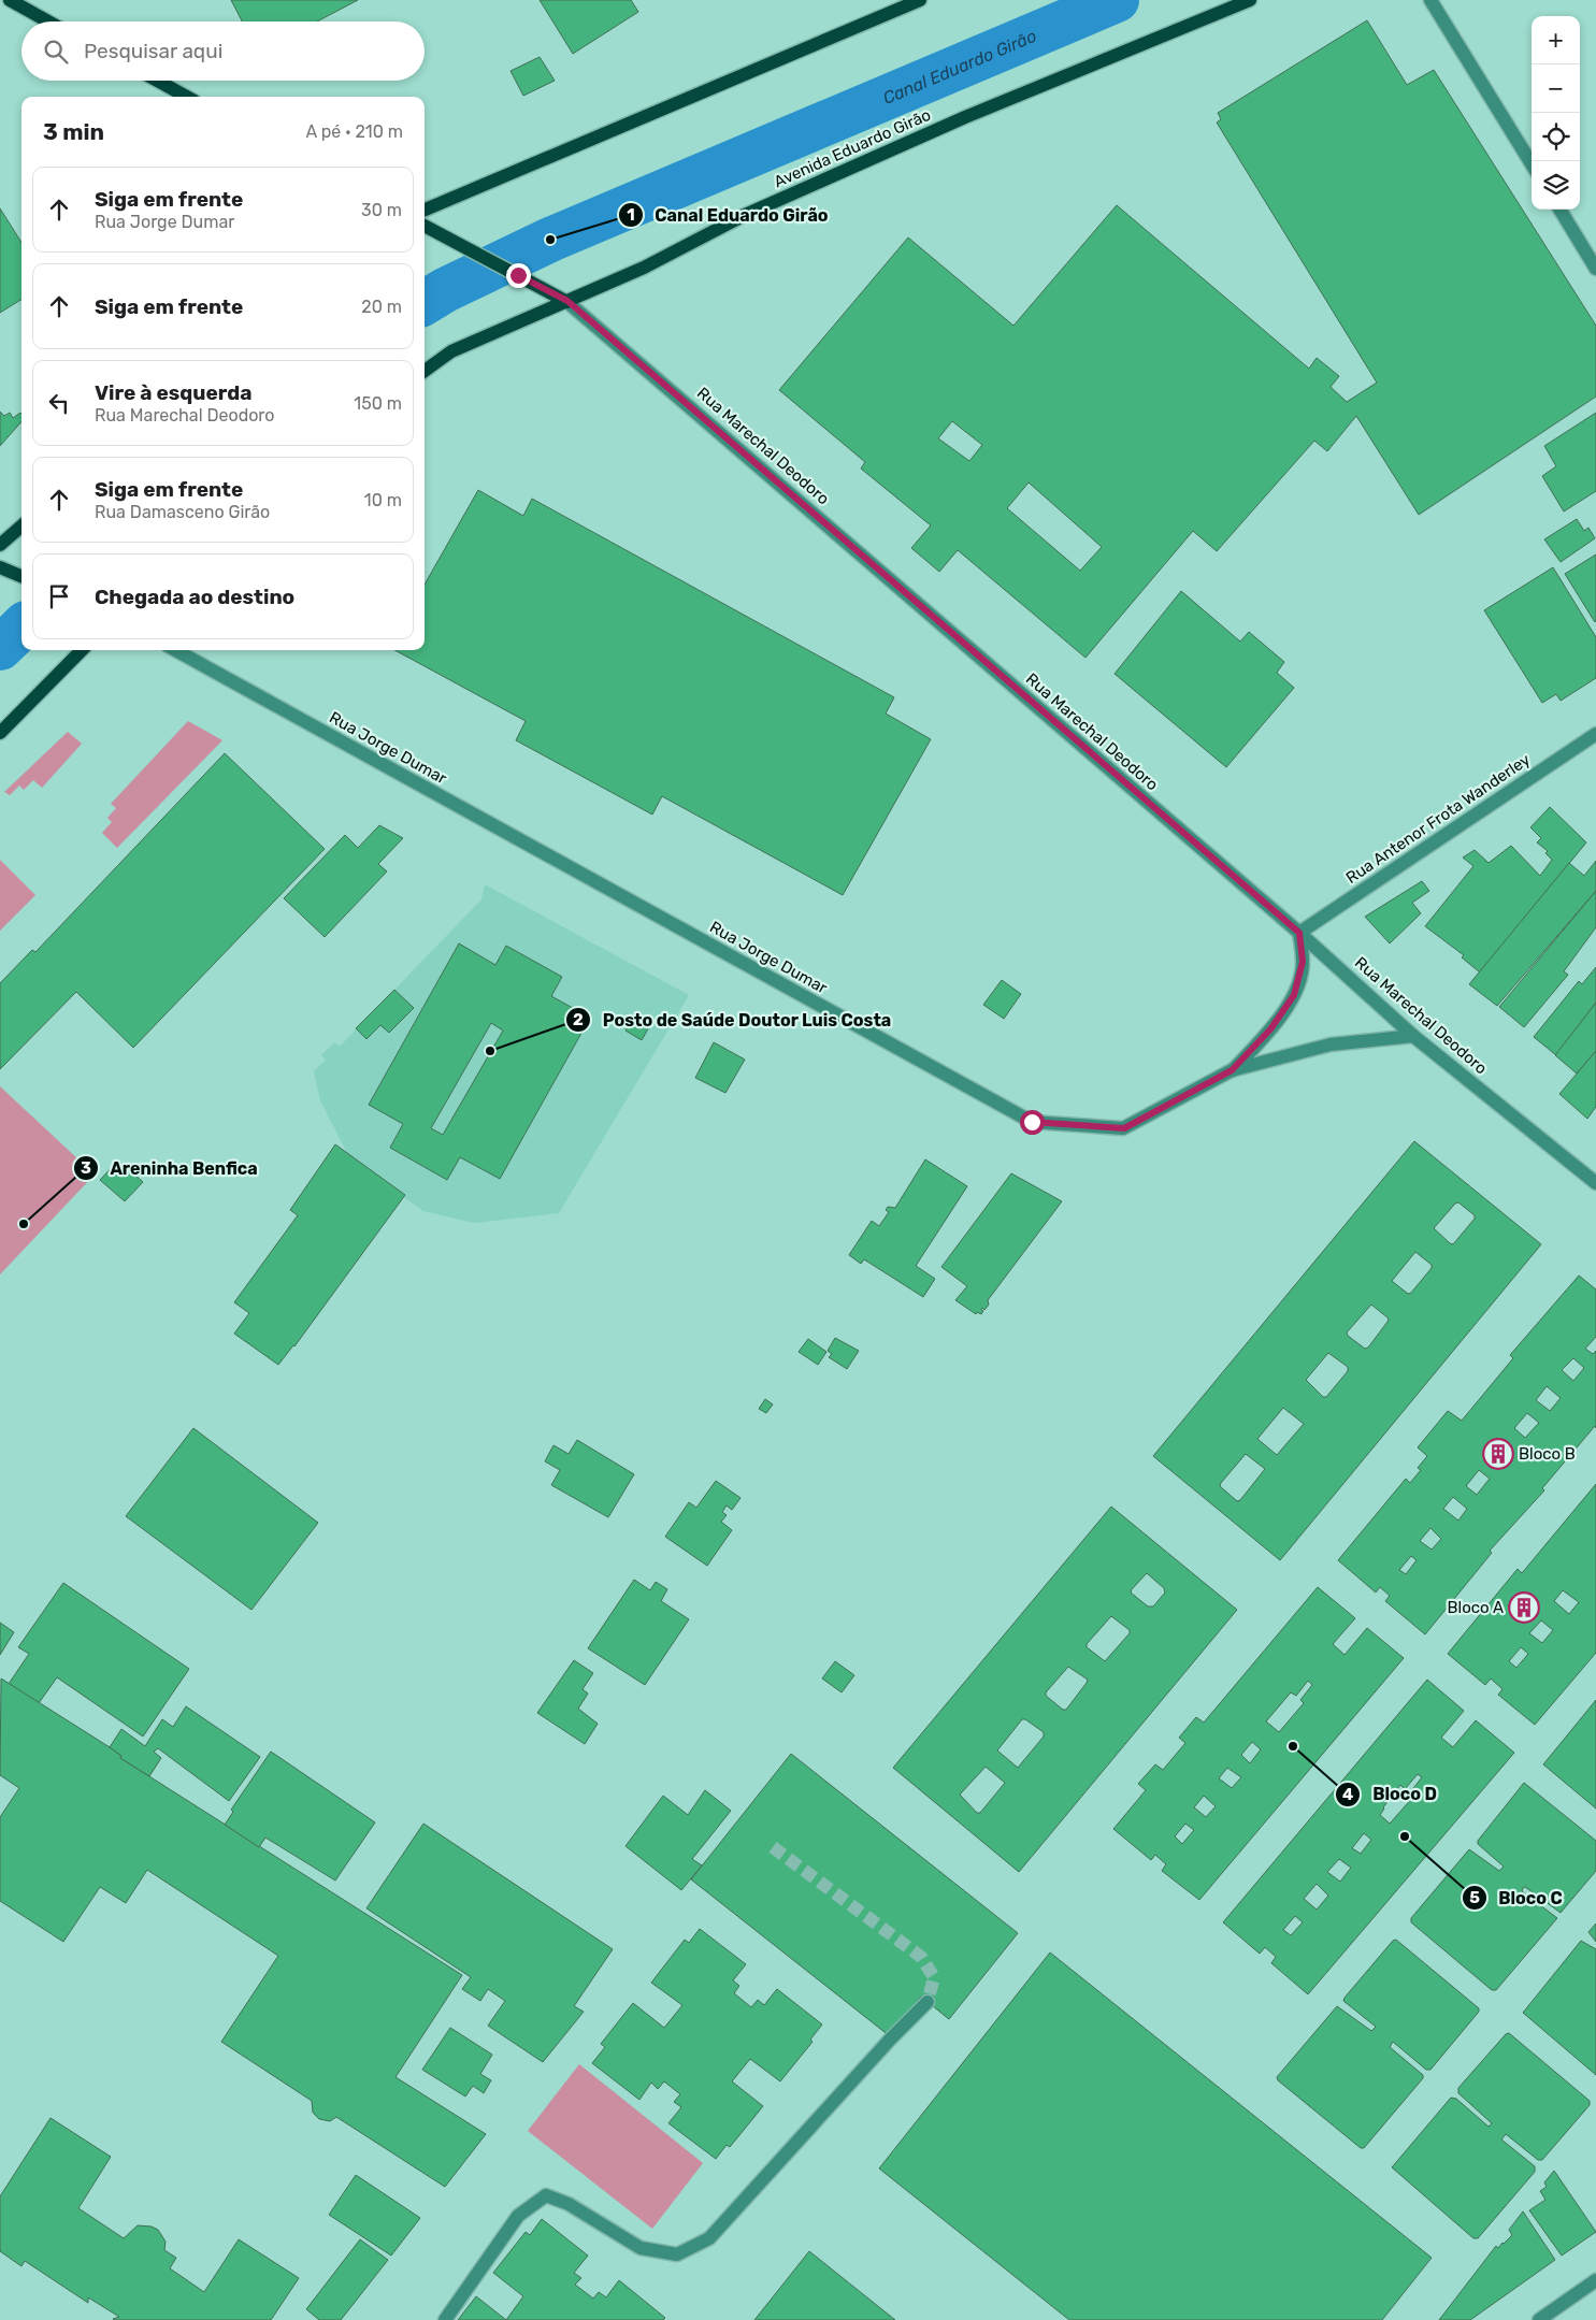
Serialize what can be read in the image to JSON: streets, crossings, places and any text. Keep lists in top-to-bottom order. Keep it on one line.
{"streets":{"main road":["Avenida Eduardo Girão"],"street":["Rua Marechal Deodoro","Rua Jorge Dumar","Rua Antenor Frota Wanderley"]},"crossings":[["Avenida Eduardo Girão","Rua Marechal Deodoro"],["Rua Marechal Deodoro","Rua Jorge Dumar"],["Rua Marechal Deodoro","Rua Antenor Frota Wanderley"]],"water":["Canal Eduardo Girão"],"places":{"other":["Canal Eduardo Girão","Posto de Saúde Doutor Luis Costa","Areninha Benfica","Bloco D","Bloco C"],"building":["Bloco B","Bloco A"]},"page":{"map_buttons":["+","−"],"search":"Pesquisar aqui","heading":["3 min","A pé · 210 m"],"list":[["Siga em frente","Rua Jorge Dumar","30 m"],["Siga em frente","20 m"],["Vire à esquerda","Rua Marechal Deodoro","150 m"],["Siga em frente","Rua Damasceno Girão","10 m"],"Chegada ao destino"]}}
